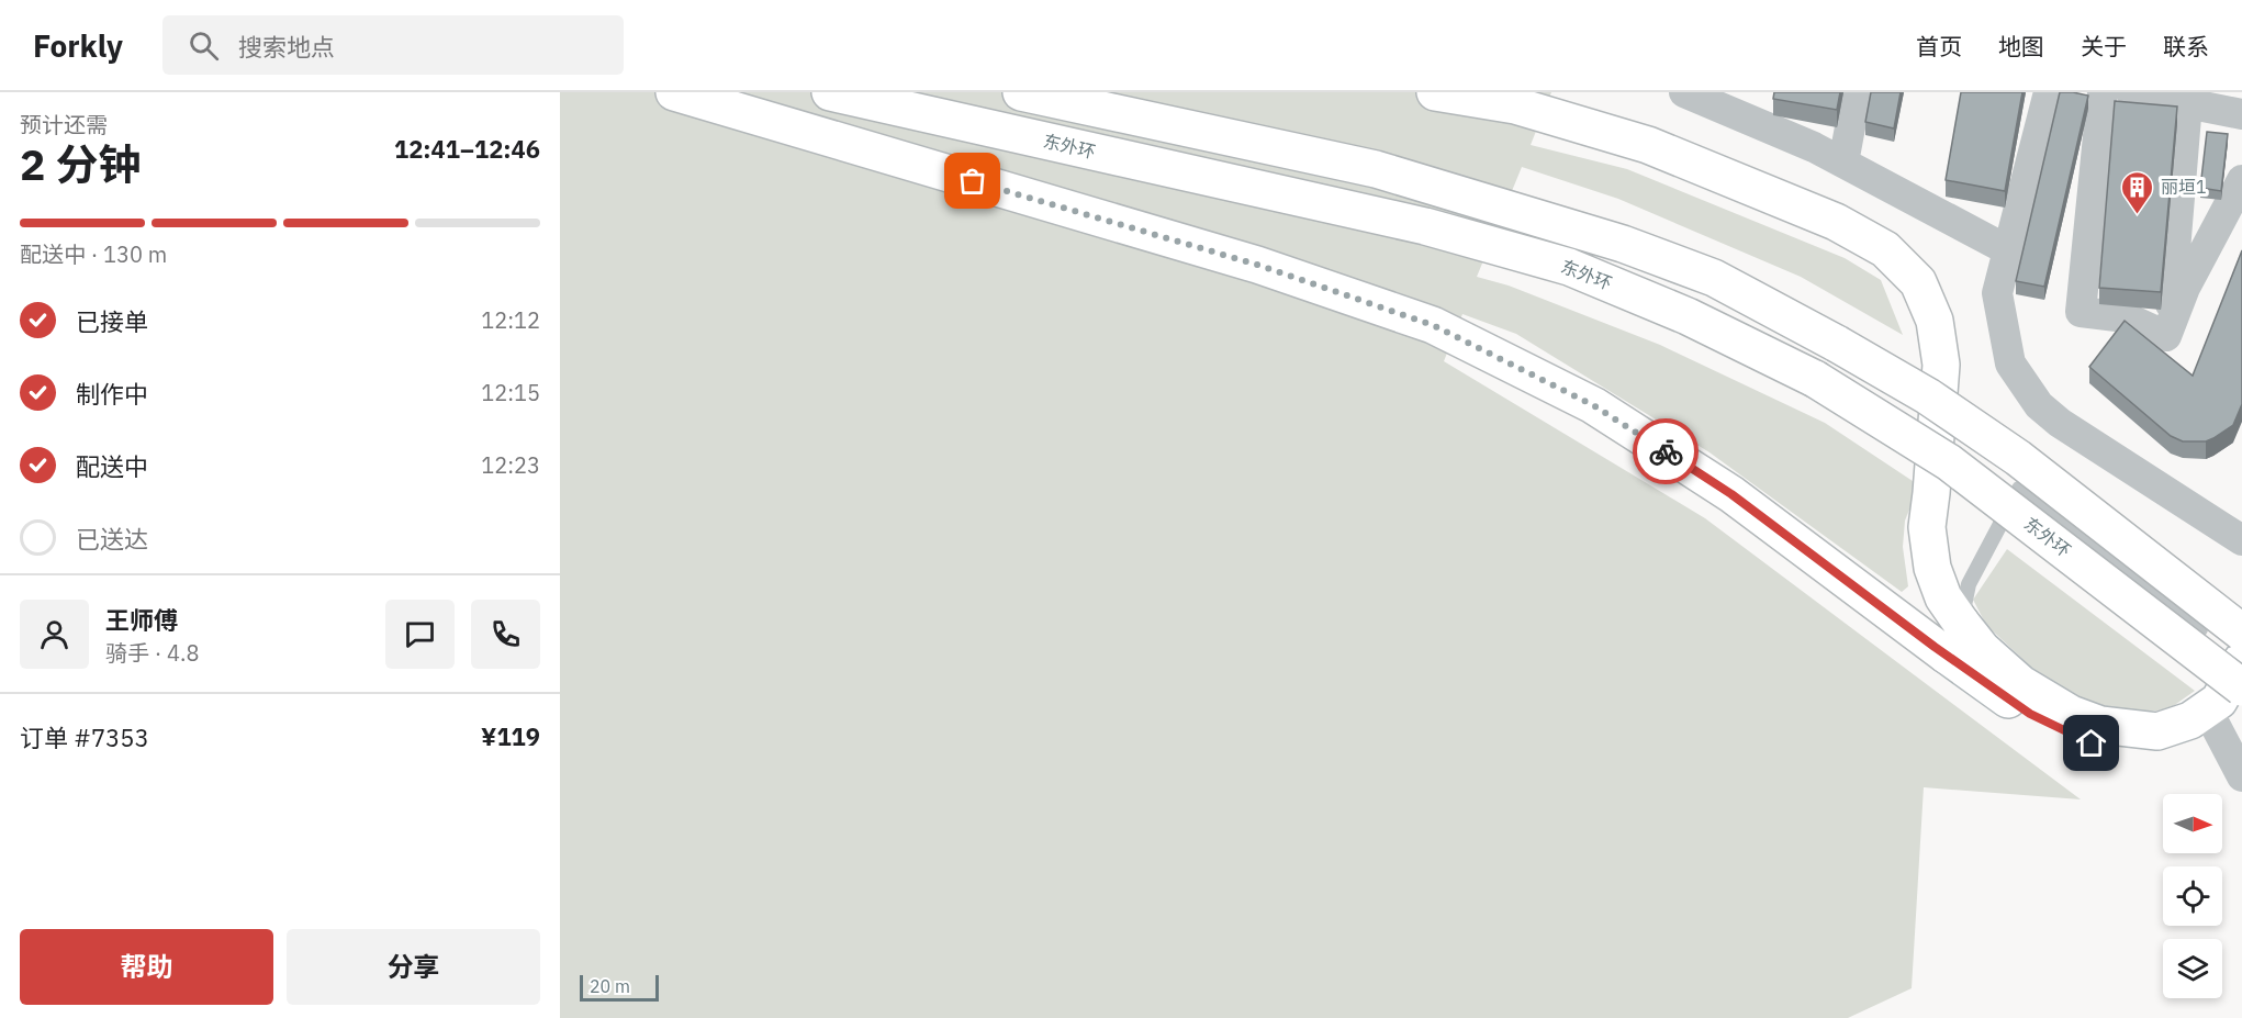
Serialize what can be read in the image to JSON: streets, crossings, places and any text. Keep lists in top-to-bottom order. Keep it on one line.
{"streets":{"main road":["东外环"]},"places":{"building":["丽垣1"]},"scale_bar":"20 m","north":"right","page":{"header":"Forkly","search":"搜索地点","nav":["首页","地图","关于","联系"],"heading":["2 分钟","预计还需","12:41–12:46"],"panel":["王师傅","骑手 · 4.8","订单 #7353","¥119"],"bar":"配送中 · 130 m","list":[["已接单","12:12"],["制作中","12:15"],["配送中","12:23"],"已送达"],"buttons":["帮助","分享"],"scale":"20 m"}}
